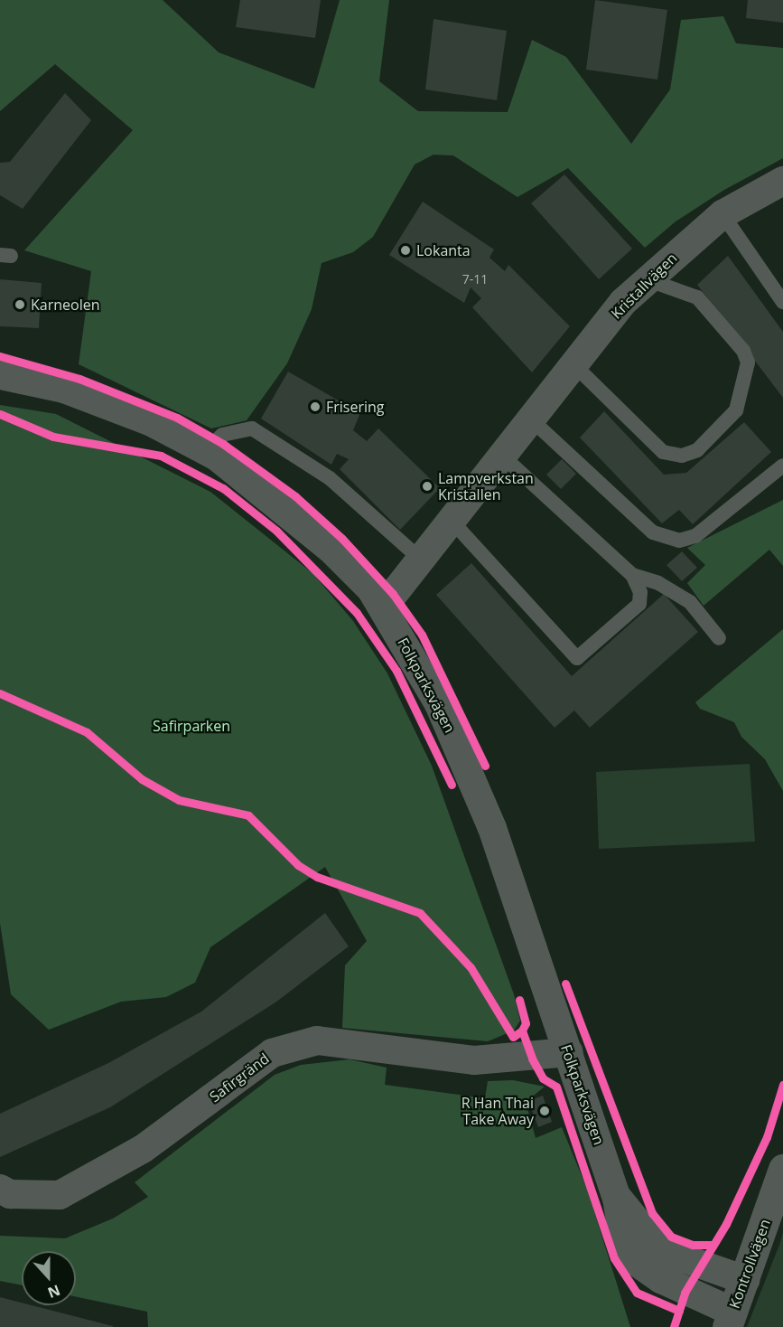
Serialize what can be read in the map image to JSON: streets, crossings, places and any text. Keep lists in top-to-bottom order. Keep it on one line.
{"streets":{"street":["Kristallvägen","Folkparksvägen","Safirgränd","Kontrollvägen"]},"crossings":[["Kristallvägen","Folkparksvägen"],["Folkparksvägen","Safirgränd"],["Folkparksvägen","Kontrollvägen"]],"parks":["Safirparken"],"places":["Lokanta","Karneolen","Frisering","Lampverkstan Kristallen","R Han Thai Take Away"],"house_numbers":["7-11"],"north":"bottom"}
